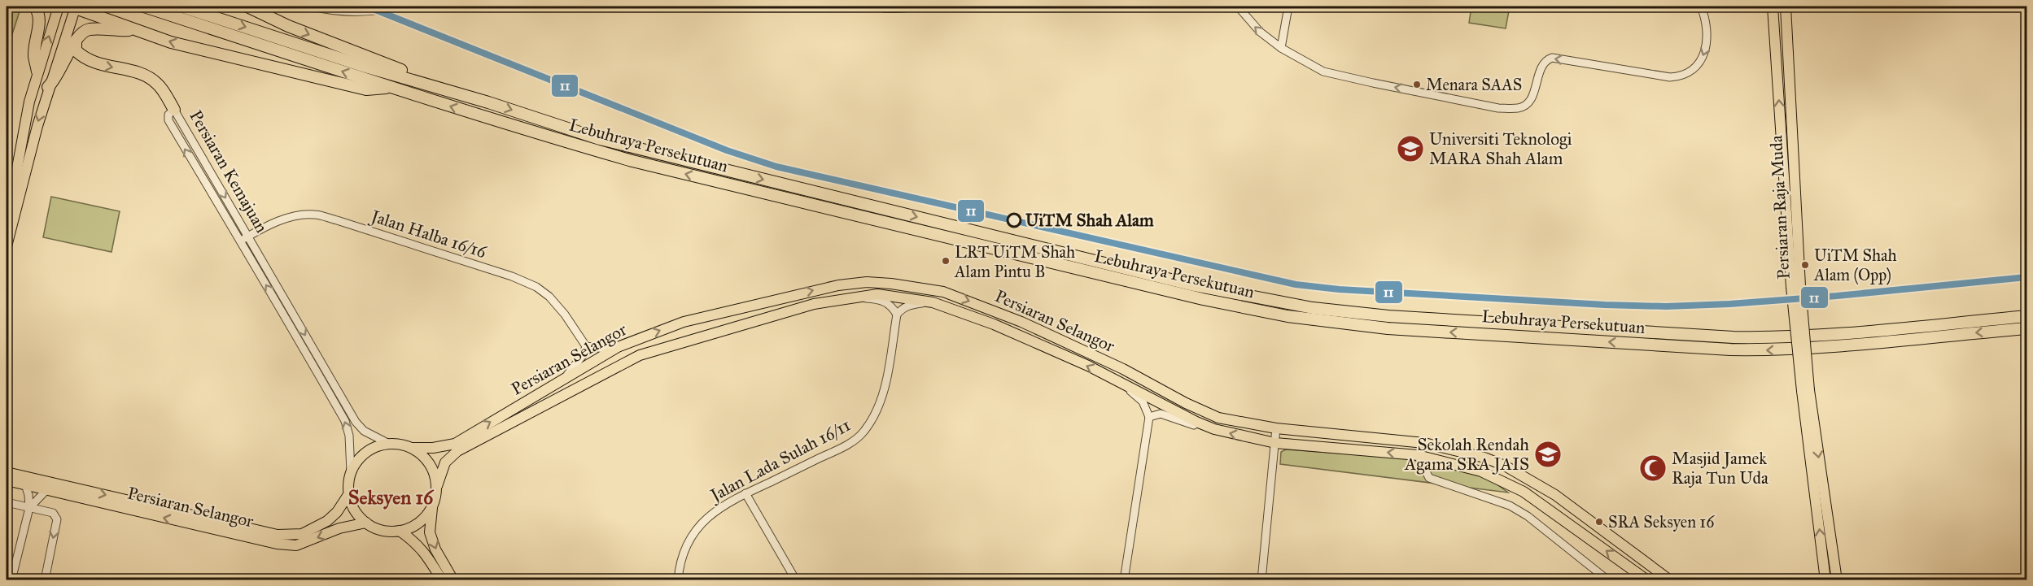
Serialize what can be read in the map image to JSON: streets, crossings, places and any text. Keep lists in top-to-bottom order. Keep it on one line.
{"streets":{"highway":["Lebuhraya Persekutuan"],"main road":["Persiaran Raja Muda","Persiaran Selangor"],"street":["Persiaran Kemajuan","Jalan Halba 16/16","Jalan Lada Sulah 16/11"]},"crossings":[["Persiaran Kemajuan","Jalan Halba 16/16"],["Persiaran Kemajuan","Persiaran Selangor"]],"districts":["Seksyen 16"],"places":{"other":["Menara SAAS","UiTM Shah Alam","LRT UiTM Shah Alam Pintu B","UiTM Shah Alam (Opp)","SRA Seksyen 16"],"school or university":["Universiti Teknologi MARA Shah Alam","Sekolah Rendah Agama SRA JAIS"],"mosque":["Masjid Jamek Raja Tun Uda"]},"lines":["transit line 11"]}
